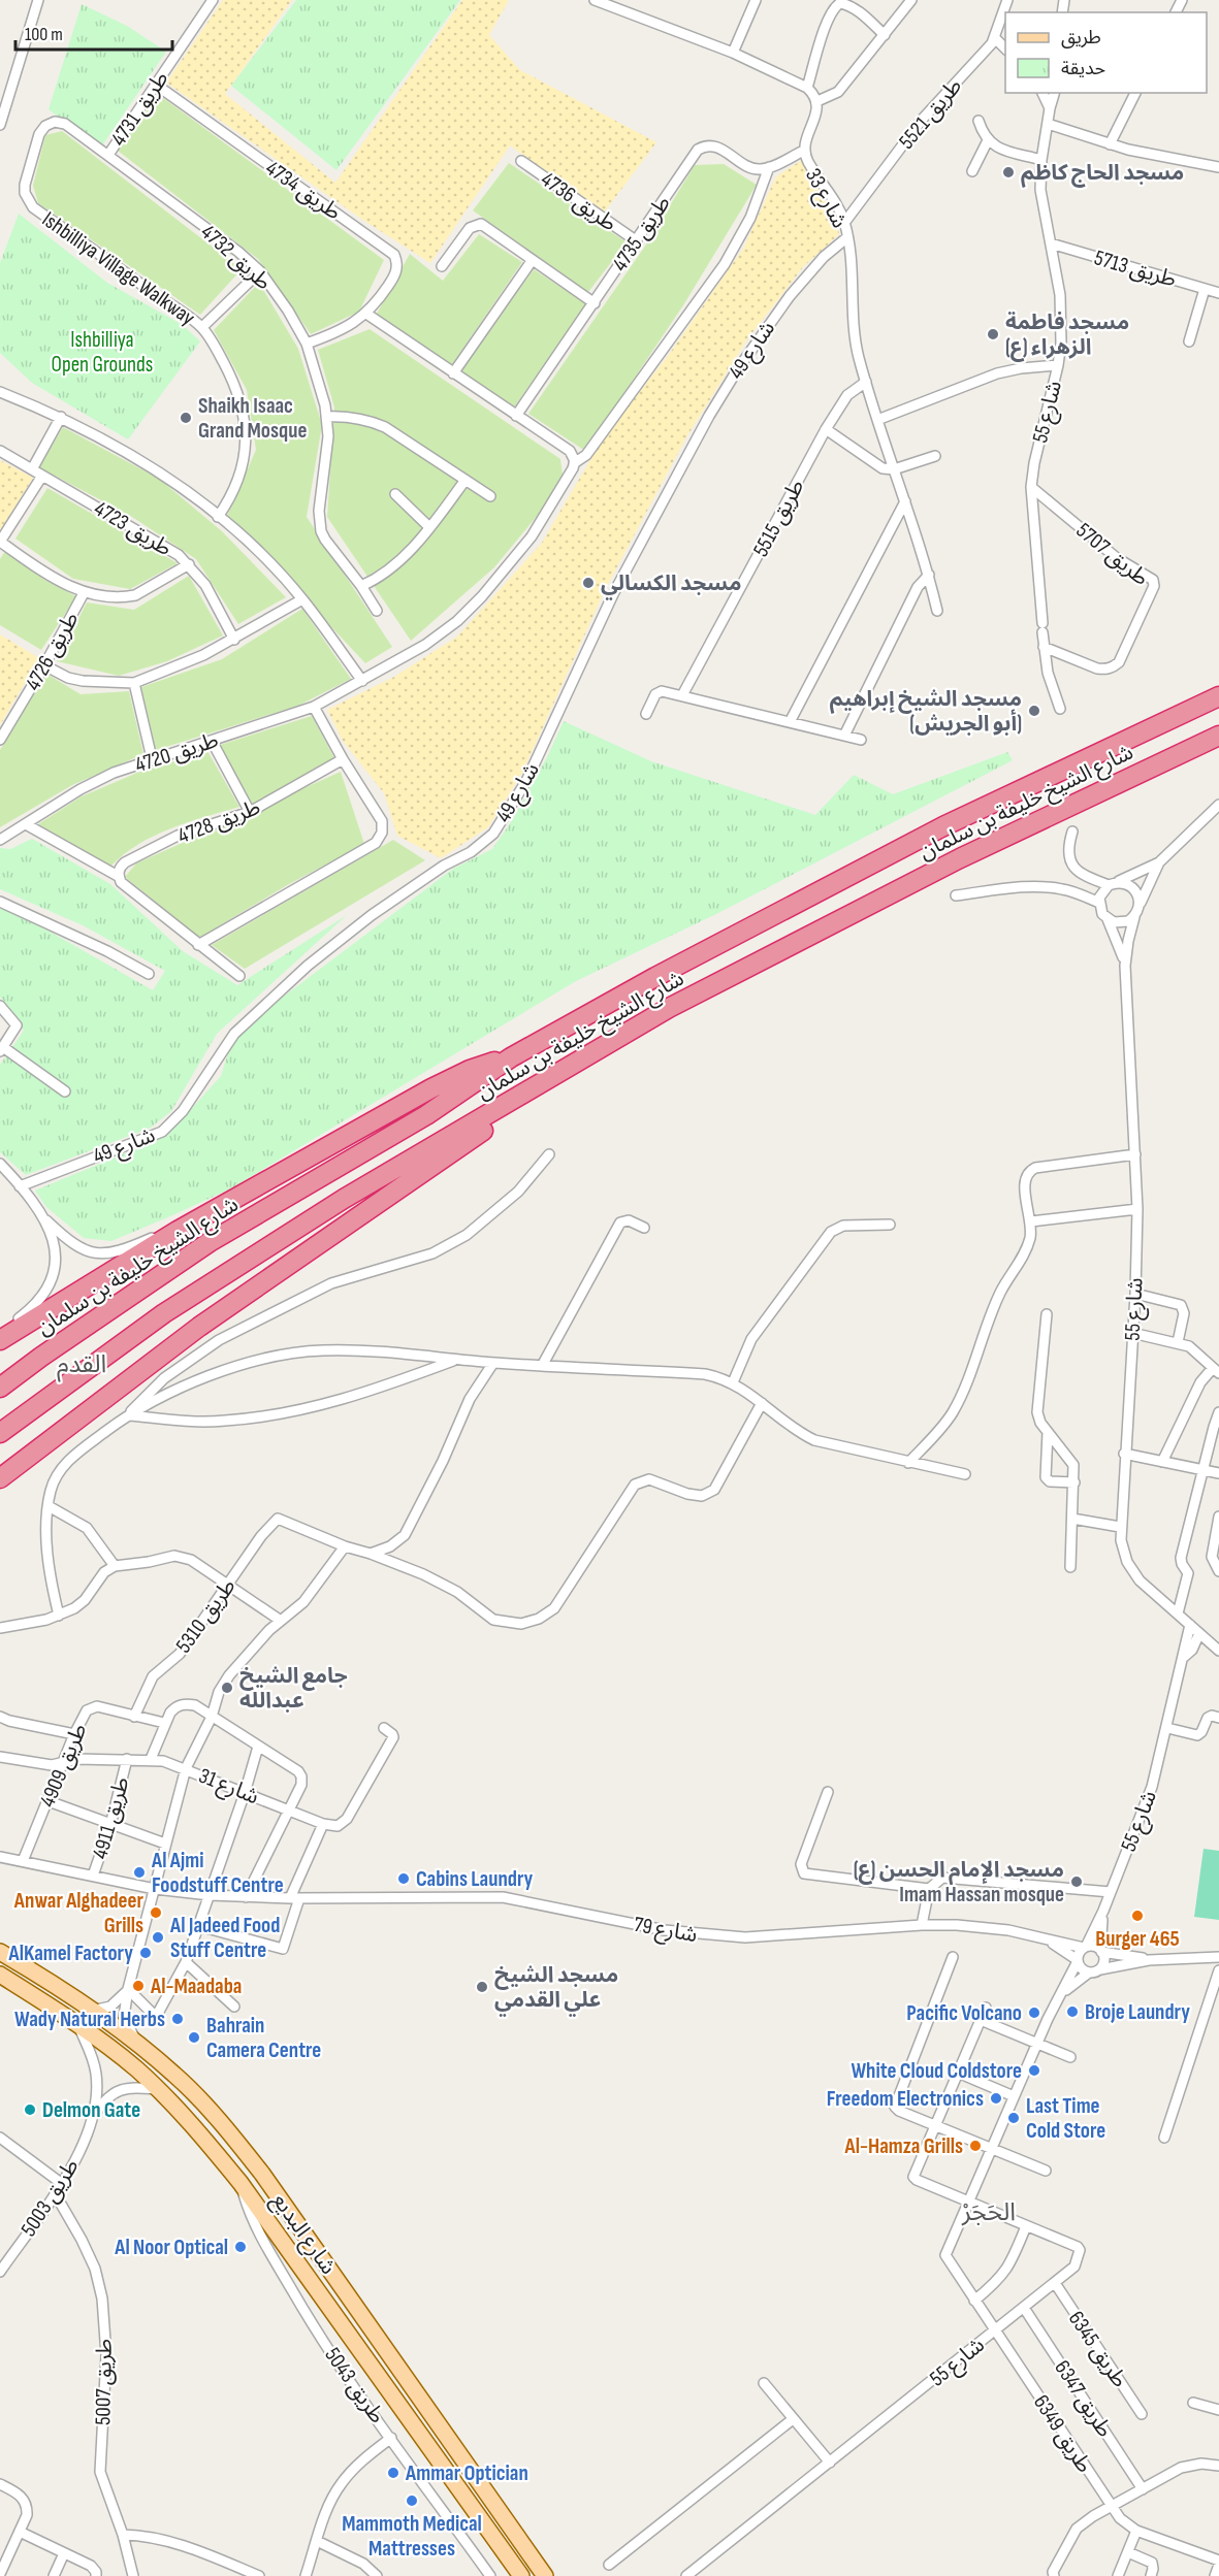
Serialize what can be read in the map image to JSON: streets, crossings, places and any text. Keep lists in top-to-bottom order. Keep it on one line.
{"streets":{"highway":["شارع الشيخ خليفة بن سلمان"],"main road":["شارع البديع"],"street":["طريق 4731","طريق 5521","طريق 4734","شارع 33","طريق 4736","طريق 4735","طريق 4732","Ishbilliya Village Walkway","طريق 5713","شارع 49","شارع 55","طريق 5515","طريق 4723","طريق 5707","طريق 4726","طريق 4720","طريق 4728","طريق 5310","طريق 4909","شارع 31","طريق 4911","شارع 79","طريق 5003","طريق 6345","طريق 5007","طريق 5043","طريق 6347","طريق 6349"]},"crossings":[["طريق 4731","طريق 4734"],["طريق 4731","طريق 4732"],["طريق 5521","شارع 33"],["طريق 4734","طريق 4732"],["شارع 33","شارع 49"],["شارع 33","طريق 5515"],["طريق 4736","طريق 4735"],["طريق 4732","Ishbilliya Village Walkway"],["طريق 5713","شارع 55"],["شارع 55","طريق 5707"],["شارع 55","شارع 79"],["شارع 55","طريق 6349"],["طريق 5310","طريق 4909"],["طريق 4909","شارع 31"],["طريق 4909","شارع 79"],["شارع 31","طريق 4911"],["طريق 4911","شارع 79"],["طريق 5003","شارع البديع"],["طريق 5003","طريق 5007"],["شارع البديع","طريق 5043"]],"districts":["القدم","الحَجَرْ"],"parks":["Ishbilliya Open Grounds"],"places":["مسجد الحاج كاظم","مسجد فاطمة الزهراء (ع)","Shaikh Isaac Grand Mosque","مسجد الكسالي","مسجد الشيخ إبراهيم (أبو الجريش)","جامع الشيخ عبدالله","Al Ajmi Foodstuff Centre","Cabins Laundry","مسجد الإمام الحسن (ع) Imam Hassan mosque","Anwar Alghadeer Grills","Burger 465","Al Jadeed Food Stuff Centre","AlKamel Factory","Al-Maadaba","مسجد الشيخ علي القدمي","Broje Laundry","Pacific Volcano","Wady Natural Herbs","Bahrain Camera Centre","White Cloud Coldstore","Freedom Electronics","Delmon Gate","Last Time Cold Store","Al-Hamza Grills","Al Noor Optical","Ammar Optician","Mammoth Medical Mattresses"],"legend":["طريق","حديقة"],"scale_bar":"100 m"}
